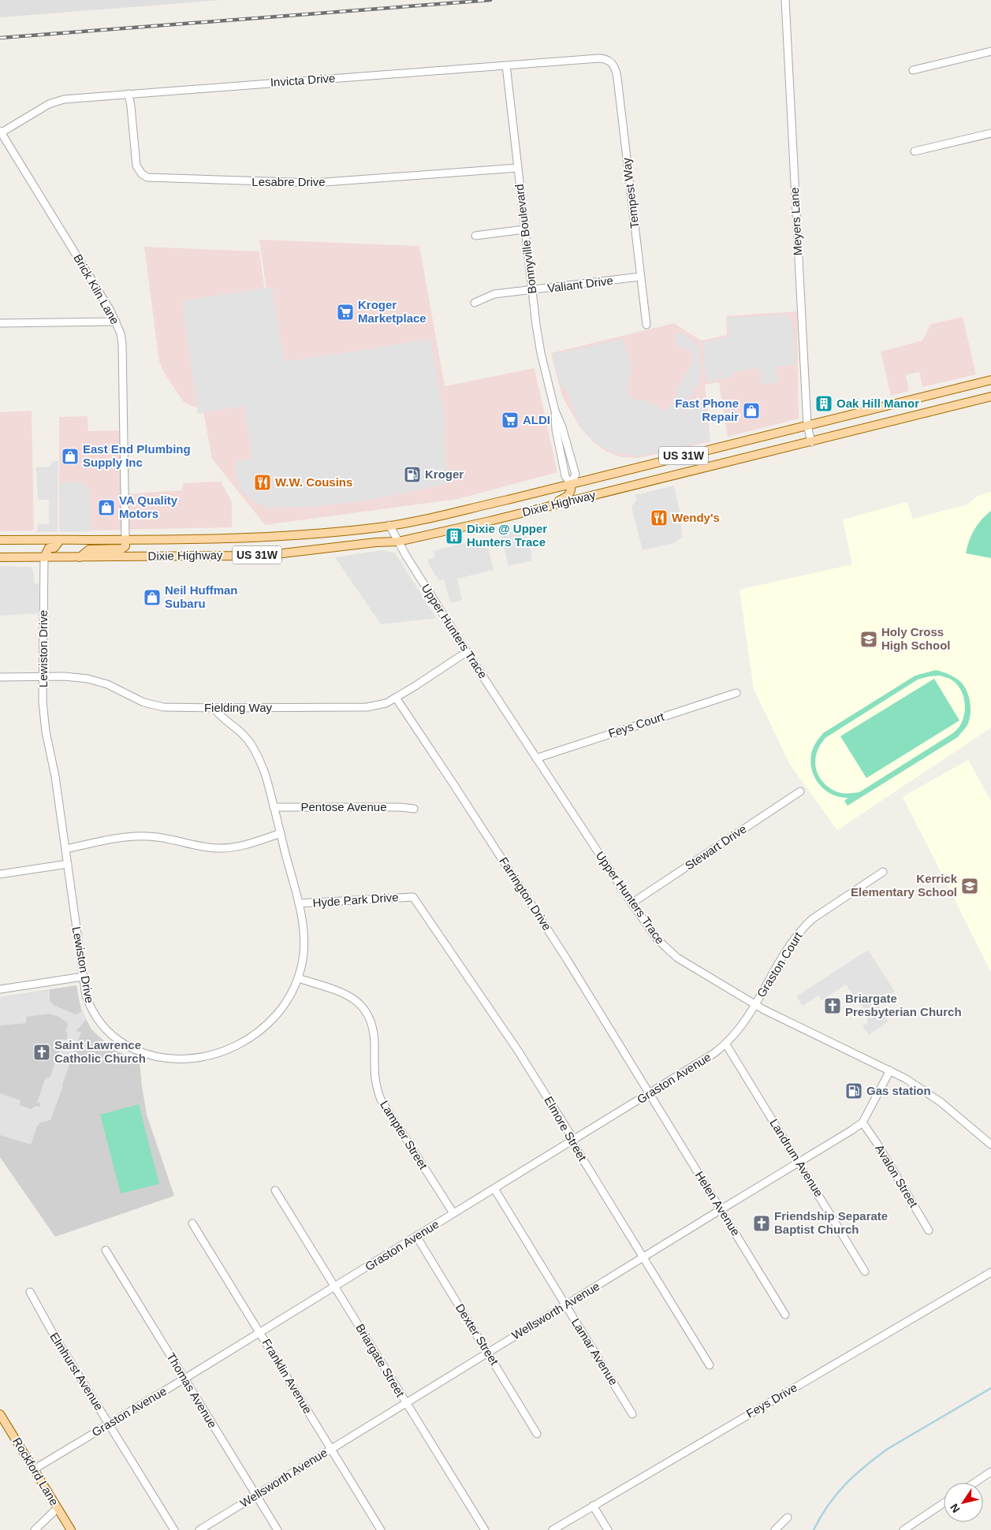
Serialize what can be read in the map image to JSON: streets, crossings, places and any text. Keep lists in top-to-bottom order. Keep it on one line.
{"streets":{"main road":["US 31W","Dixie Highway","Rockford Lane"],"street":["Invicta Drive","Lesabre Drive","Tempest Way","Meyers Lane","Bonnyville Boulevard","Valiant Drive","Brick Kiln Lane","Upper Hunters Trace","Lewiston Drive","Fielding Way","Feys Court","Pentose Avenue","Stewart Drive","Farrington Drive","Hyde Park Drive","Graston Court","Graston Avenue","Elmore Street","Lampter Street","Landrum Avenue","Avalon Street","Helen Avenue","Wellsworth Avenue","Dexter Street","Lamar Avenue","Briargate Street","Elmhurst Avenue","Franklin Avenue","Thomas Avenue","Feys Drive"]},"crossings":[["Invicta Drive","Lesabre Drive"],["Invicta Drive","Tempest Way"],["Invicta Drive","Bonnyville Boulevard"],["Invicta Drive","Brick Kiln Lane"],["Lesabre Drive","Bonnyville Boulevard"],["Tempest Way","Valiant Drive"],["Meyers Lane","Dixie Highway"],["Bonnyville Boulevard","Valiant Drive"],["Bonnyville Boulevard","Dixie Highway"],["Brick Kiln Lane","Dixie Highway"],["Dixie Highway","Upper Hunters Trace"],["Dixie Highway","Lewiston Drive"],["Upper Hunters Trace","Fielding Way"],["Upper Hunters Trace","Feys Court"],["Upper Hunters Trace","Stewart Drive"],["Upper Hunters Trace","Graston Court"],["Upper Hunters Trace","Graston Avenue"],["Lewiston Drive","Fielding Way"],["Lewiston Drive","Pentose Avenue"],["Lewiston Drive","Hyde Park Drive"],["Lewiston Drive","Lampter Street"],["Fielding Way","Farrington Drive"],["Farrington Drive","Graston Avenue"],["Farrington Drive","Helen Avenue"],["Hyde Park Drive","Elmore Street"],["Graston Court","Graston Avenue"],["Graston Avenue","Elmore Street"],["Graston Avenue","Lampter Street"],["Graston Avenue","Landrum Avenue"],["Graston Avenue","Helen Avenue"],["Graston Avenue","Dexter Street"],["Graston Avenue","Lamar Avenue"],["Graston Avenue","Briargate Street"],["Graston Avenue","Elmhurst Avenue"],["Graston Avenue","Franklin Avenue"],["Graston Avenue","Thomas Avenue"],["Graston Avenue","Rockford Lane"],["Elmore Street","Wellsworth Avenue"],["Landrum Avenue","Wellsworth Avenue"],["Avalon Street","Wellsworth Avenue"],["Helen Avenue","Wellsworth Avenue"],["Wellsworth Avenue","Dexter Street"],["Wellsworth Avenue","Lamar Avenue"],["Wellsworth Avenue","Briargate Street"],["Wellsworth Avenue","Franklin Avenue"],["Wellsworth Avenue","Thomas Avenue"]],"places":{"supermarket":["Kroger Marketplace","ALDI"],"building":["Oak Hill Manor","Dixie @ Upper Hunters Trace"],"shop":["Fast Phone Repair","East End Plumbing Supply Inc","VA Quality Motors","Neil Huffman Subaru"],"fuel station":["Kroger","Gas station"],"restaurant":["W.W. Cousins","Wendy's"],"school or university":["Holy Cross High School","Kerrick Elementary School"],"church":["Briargate Presbyterian Church","Saint Lawrence Catholic Church","Friendship Separate Baptist Church"]},"north":"bottom left"}
